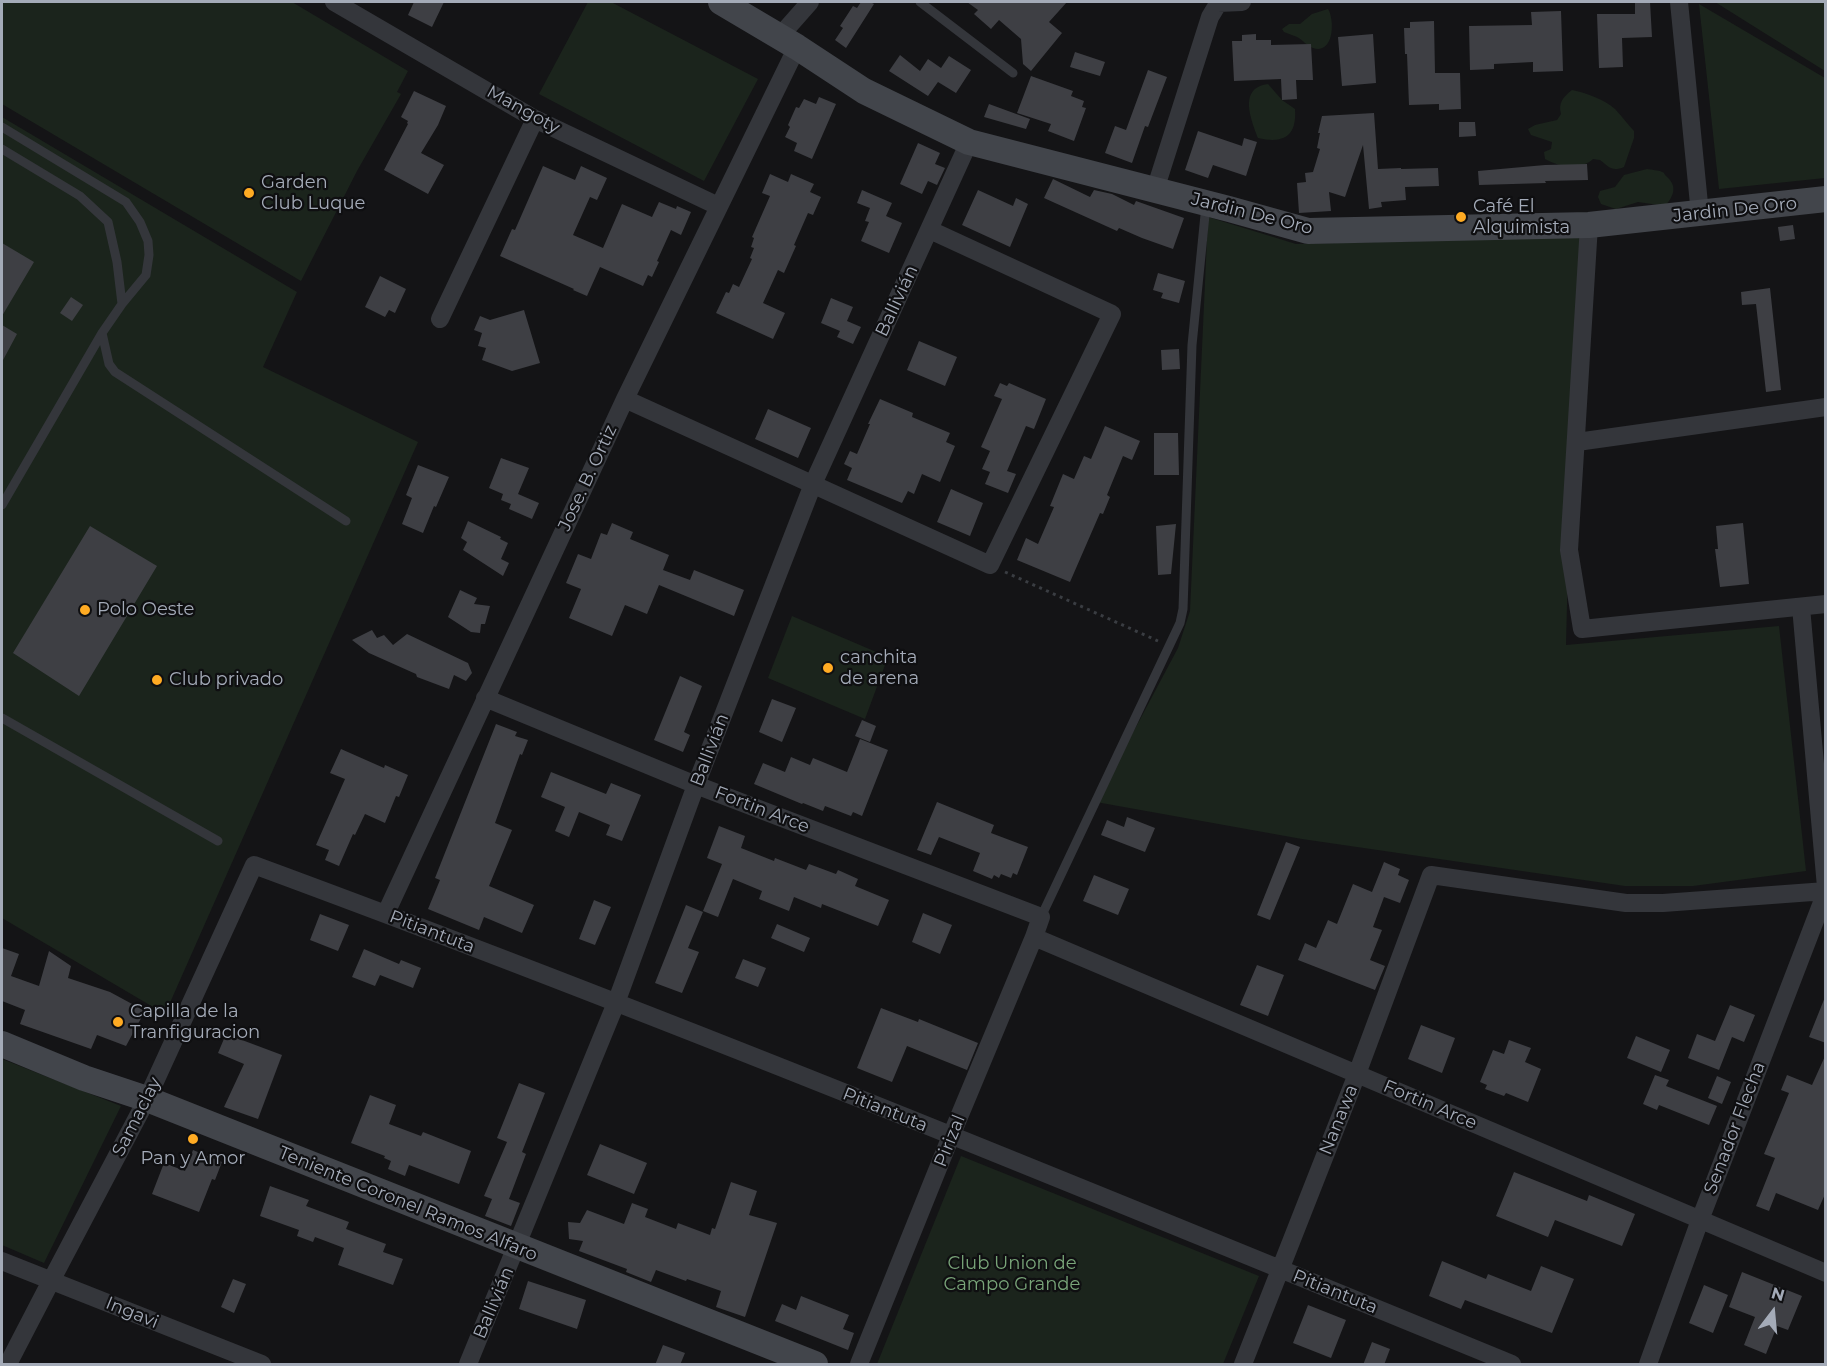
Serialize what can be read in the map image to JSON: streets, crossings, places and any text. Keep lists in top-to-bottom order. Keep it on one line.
{"streets":{"street":["Mangoty","Jardin De Oro","Ballivián","Jose. B. Ortiz","Fortin Arce","Pitiantuta","Samaclay","Nanawa","Senador Flecha","Pirizal","Teniente Coronel Ramos Alfaro","Ingavi"]},"crossings":[["Mangoty","Jose. B. Ortiz"],["Jardin De Oro","Ballivián"],["Jardin De Oro","Jose. B. Ortiz"],["Ballivián","Fortin Arce"],["Ballivián","Pitiantuta"],["Ballivián","Teniente Coronel Ramos Alfaro"],["Jose. B. Ortiz","Fortin Arce"],["Jose. B. Ortiz","Pitiantuta"],["Fortin Arce","Nanawa"],["Fortin Arce","Senador Flecha"],["Fortin Arce","Pirizal"],["Pitiantuta","Samaclay"],["Pitiantuta","Nanawa"],["Pitiantuta","Pirizal"],["Samaclay","Teniente Coronel Ramos Alfaro"],["Samaclay","Ingavi"],["Nanawa","Senador Flecha"]],"parks":["Club Union de Campo Grande"],"places":["Garden Club Luque","Café El Alquimista","Polo Oeste","canchita de arena","Club privado","Capilla de la Tranfiguracion","Pan y Amor"],"north":"top"}
